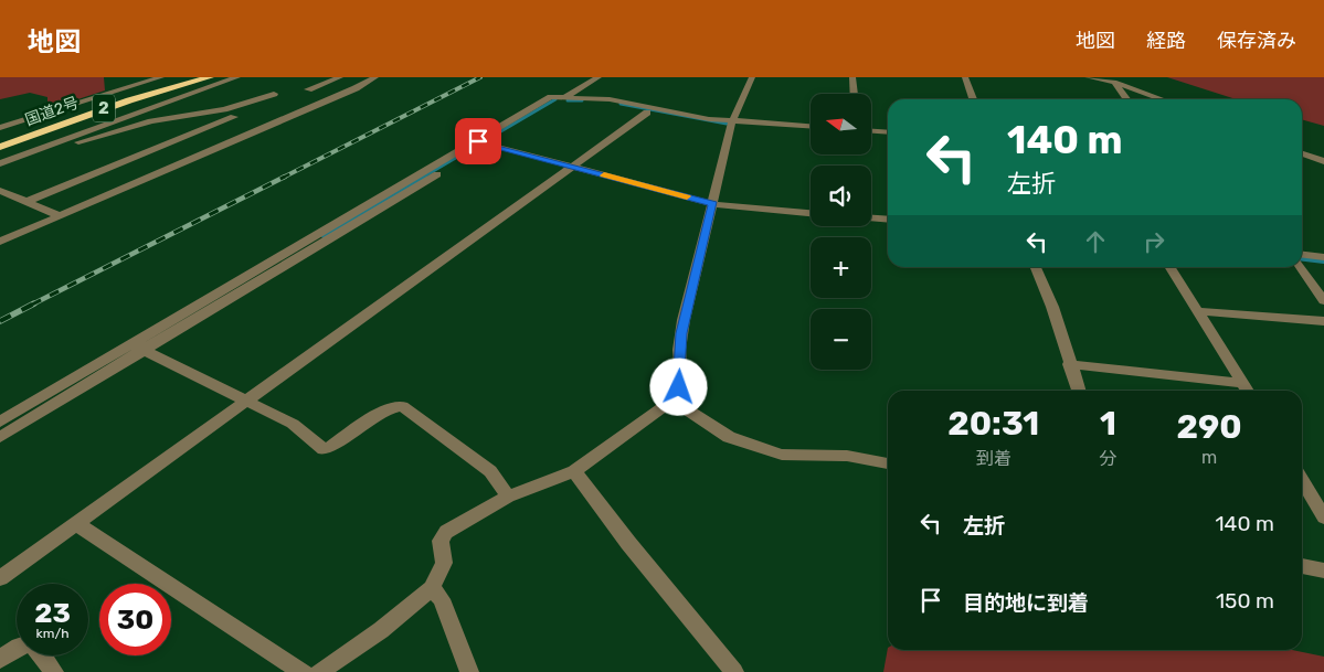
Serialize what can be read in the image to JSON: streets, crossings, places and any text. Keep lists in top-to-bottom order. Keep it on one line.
{"streets":{"highway":["2","国道2号"]},"north":"left","page":{"header":"地図","nav":["地図","経路","保存済み"],"map_buttons":["+","−"],"turn":["140 m","左折"],"eta":["20:31","到着","1","分","290","m"],"list":[{"name":"左折","value":"140 m"},{"name":"目的地に到着","value":"150 m"}],"speed":"23 km/h","limit":"30"}}
